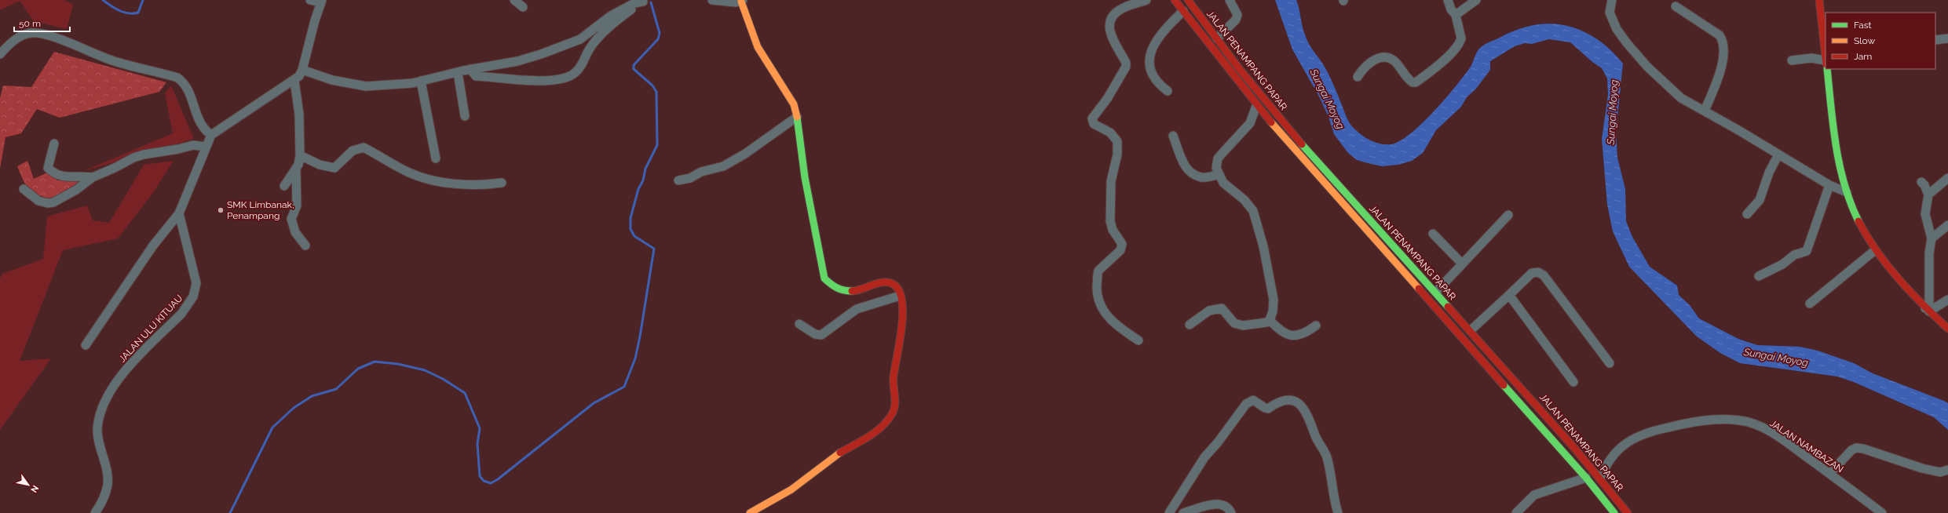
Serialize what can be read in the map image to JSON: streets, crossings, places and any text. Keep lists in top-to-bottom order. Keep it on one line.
{"streets":{"main road":["JALAN PENAMPANG PAPAR"],"street":["JALAN ULU KITUAU","JALAN NAMBAZAN"]},"crossings":[["JALAN PENAMPANG PAPAR","JALAN NAMBAZAN"]],"water":["Sungai Moyog"],"places":["SMK Limbanak, Penampang"],"legend":["Fast","Slow","Jam"],"scale_bar":"50 m","north":"bottom right"}
